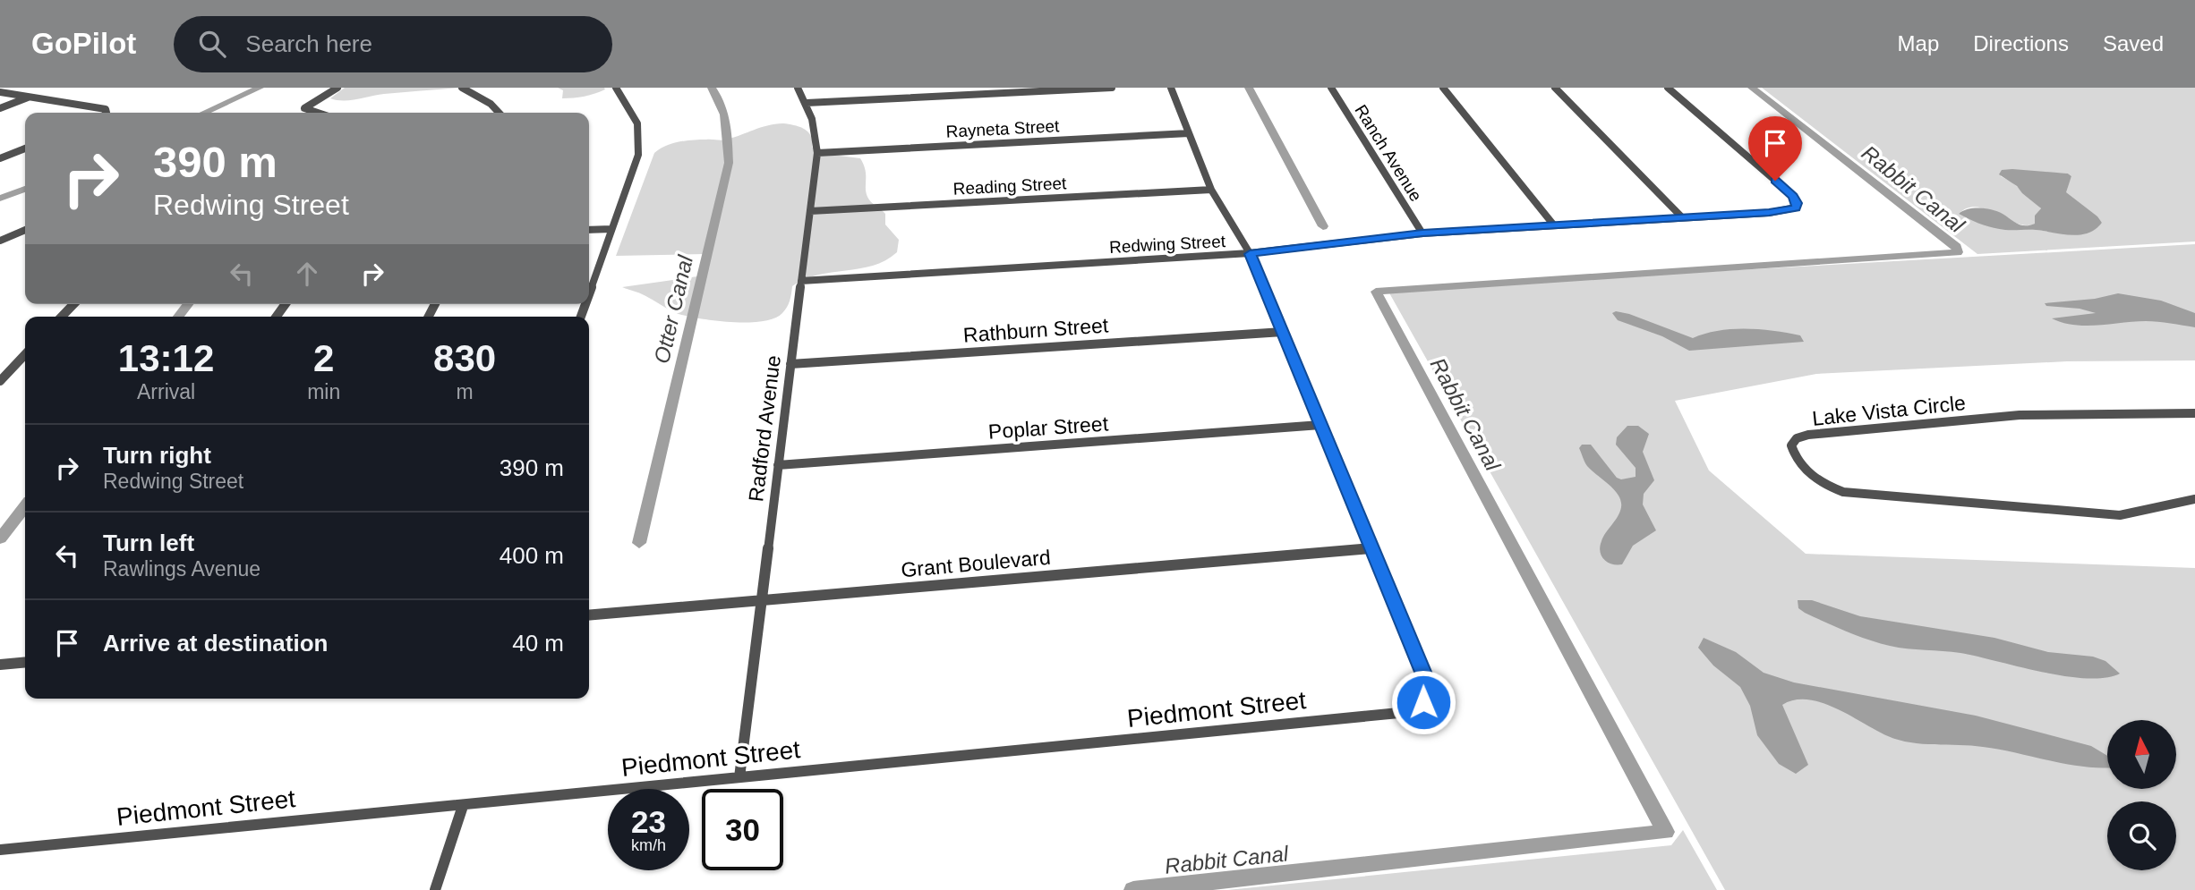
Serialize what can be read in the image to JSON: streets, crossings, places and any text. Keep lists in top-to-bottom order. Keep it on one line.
{"streets":{"street":["Rayneta Street","Ranch Avenue","Reading Street","Redwing Street","Rathburn Street","Lake Vista Circle","Poplar Street","Radford Avenue","Grant Boulevard","Piedmont Street"]},"crossings":[["Rayneta Street","Radford Avenue"],["Ranch Avenue","Redwing Street"],["Reading Street","Radford Avenue"],["Redwing Street","Radford Avenue"],["Rathburn Street","Radford Avenue"],["Poplar Street","Radford Avenue"],["Radford Avenue","Grant Boulevard"],["Radford Avenue","Piedmont Street"],["Grant Boulevard","Piedmont Street"]],"water":["Rabbit Canal","Otter Canal"],"north":"top","page":{"header":"GoPilot","search":"Search here","nav":["Map","Directions","Saved"],"turn":["390 m","Redwing Street"],"eta":["13:12","Arrival","2","min","830","m"],"list":[{"name":"Turn right","note":"Redwing Street","value":"390 m"},{"name":"Turn left","note":"Rawlings Avenue","value":"400 m"},{"name":"Arrive at destination","value":"40 m"}],"speed":"23 km/h","limit":"30"}}
